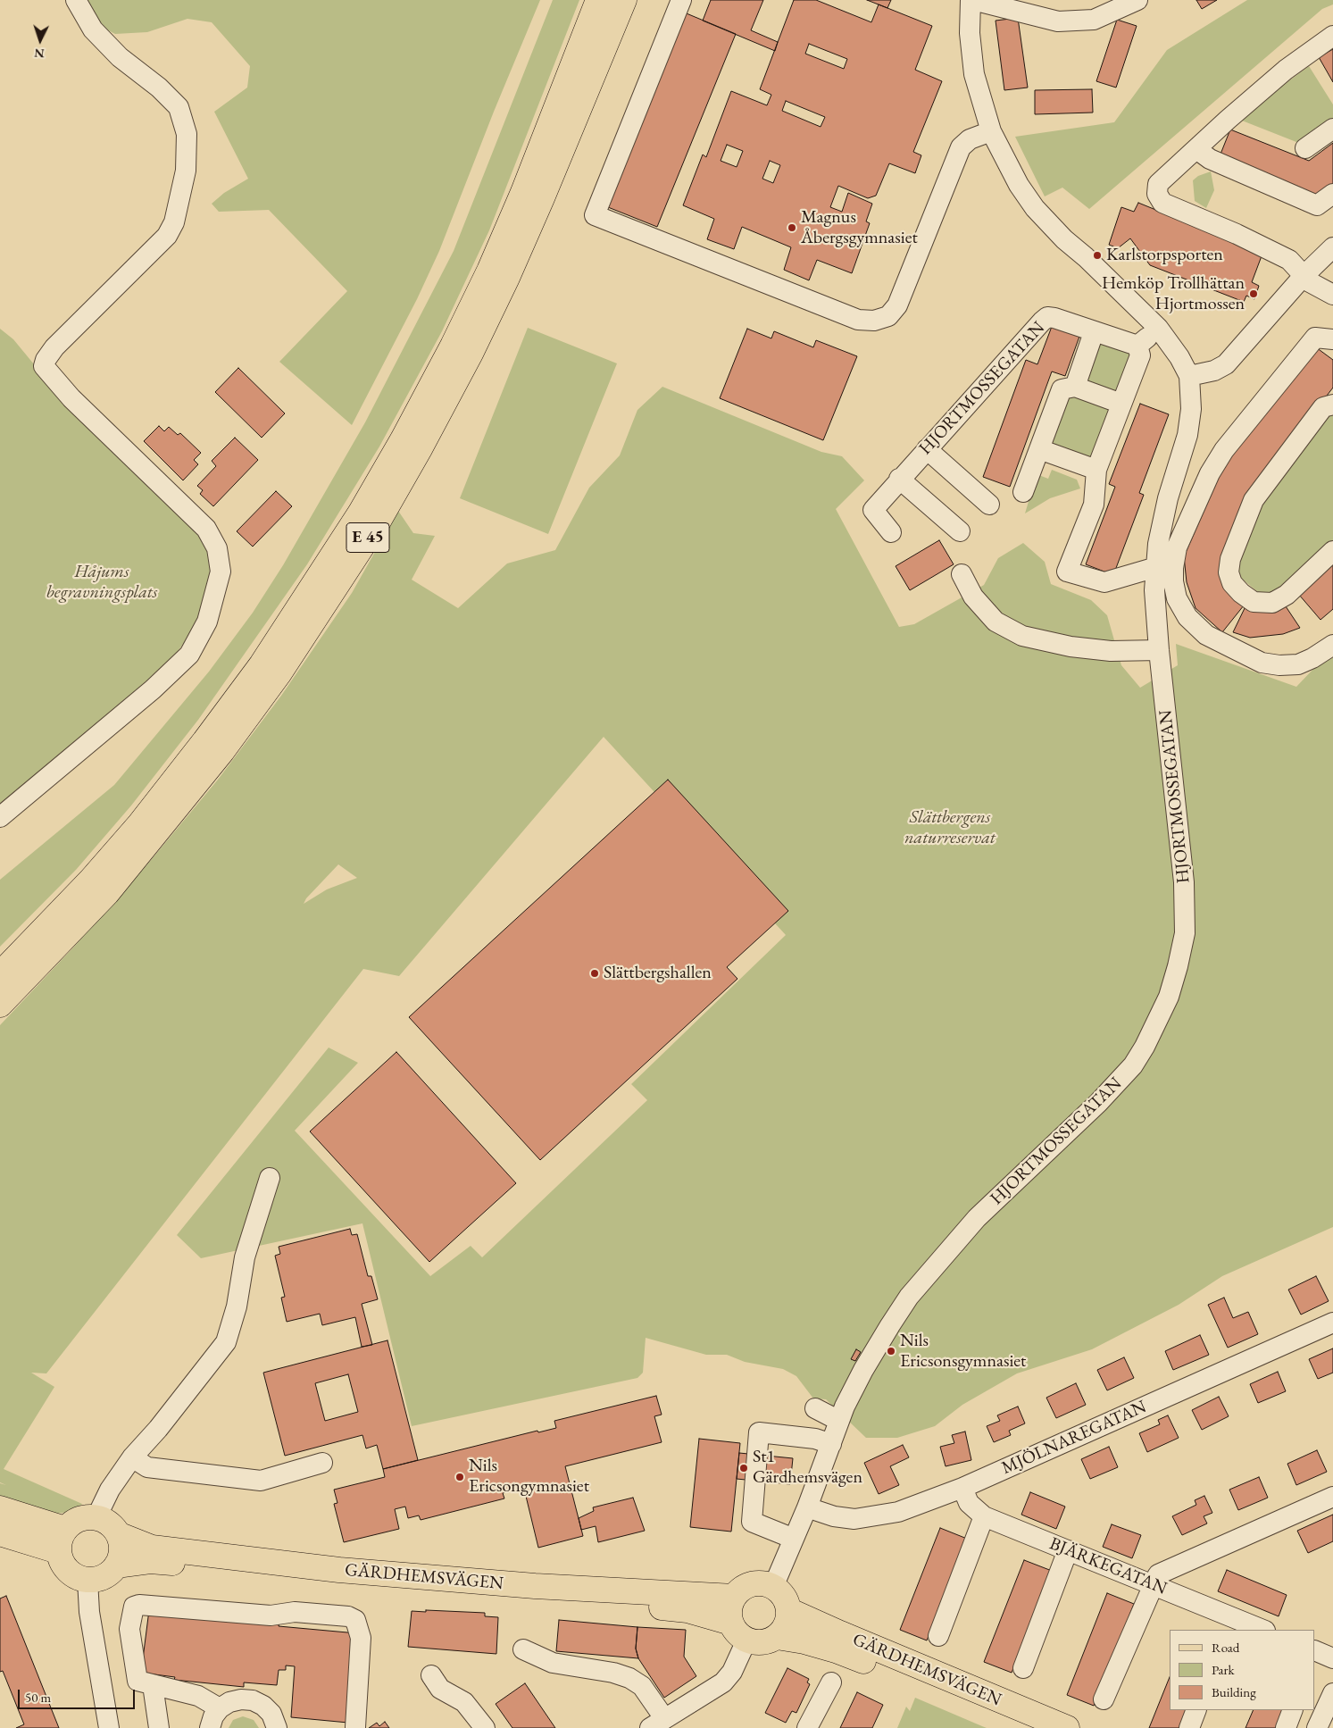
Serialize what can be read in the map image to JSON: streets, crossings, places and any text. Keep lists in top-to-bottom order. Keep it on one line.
{"streets":{"main road":["E 45","GÄRDHEMSVÄGEN"],"street":["HJORTMOSSEGATAN","MJÖLNAREGATAN","BJÄRKEGATAN"]},"crossings":[["HJORTMOSSEGATAN","MJÖLNAREGATAN"],["HJORTMOSSEGATAN","GÄRDHEMSVÄGEN"],["MJÖLNAREGATAN","BJÄRKEGATAN"]],"parks":["Håjums begravningsplats","Slättbergens naturreservat"],"places":["Magnus Åbergsgymnasiet","Karlstorpsporten","Hemköp Trollhättan Hjortmossen","Slättbergshallen","Nils Ericsonsgymnasiet","St1 Gärdhemsvägen","Nils Ericsongymnasiet"],"legend":["Road","Park","Building"],"scale_bar":"50 m","north":"bottom"}
